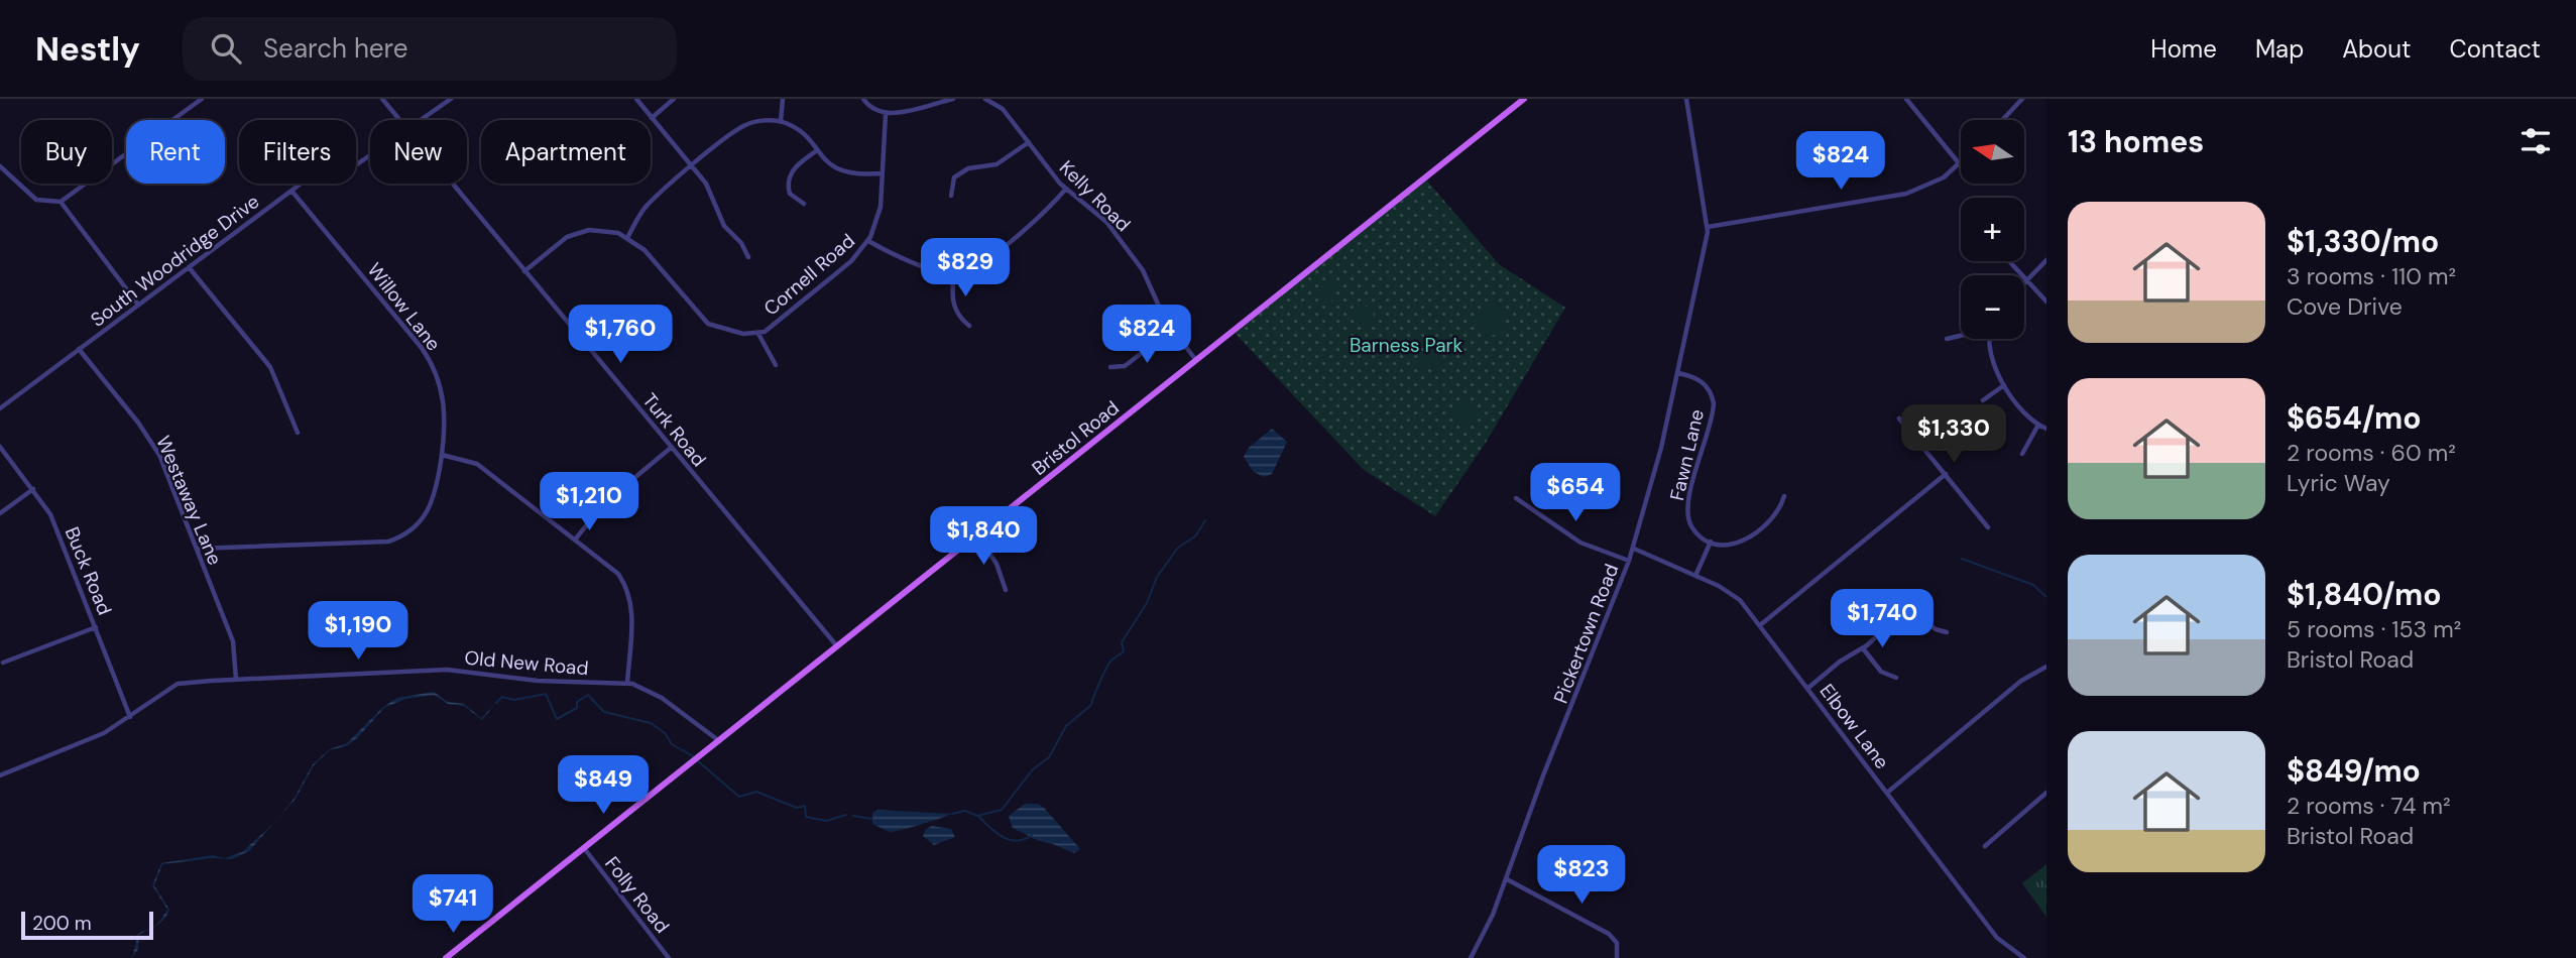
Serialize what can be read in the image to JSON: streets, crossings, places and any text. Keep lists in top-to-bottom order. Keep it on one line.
{"streets":{"main road":["Bristol Road"],"street":["Kelly Road","South Woodridge Drive","Cornell Road","Willow Lane","Turk Road","Fawn Lane","Westaway Lane","Buck Road","Pickertown Road","Old New Road","Elbow Lane","Folly Road"]},"crossings":[["Kelly Road","Bristol Road"],["South Woodridge Drive","Willow Lane"],["South Woodridge Drive","Westaway Lane"],["Cornell Road","Turk Road"],["Willow Lane","Westaway Lane"],["Turk Road","Bristol Road"],["Bristol Road","Old New Road"],["Bristol Road","Folly Road"],["Fawn Lane","Pickertown Road"],["Westaway Lane","Old New Road"],["Buck Road","Old New Road"],["Pickertown Road","Elbow Lane"]],"parks":["Barness Park"],"scale_bar":"200 m","north":"left","page":{"header":"Nestly","search":"Search here","nav":["Home","Map","About","Contact"],"heading":"13 homes","map_buttons":["+","−"],"chip":["Buy","Rent","Filters","New","Apartment"],"price":["$824","$829","$1,760","$824","$1,330","$654","$1,210","$1,840","$1,740","$1,190","$849","$823","$741"],"list":[{"name":"$1,330/mo","note":"3 rooms · 110 m² · Cove Drive"},{"name":"$654/mo","note":"2 rooms · 60 m² · Lyric Way"},{"name":"$1,840/mo","note":"5 rooms · 153 m² · Bristol Road"},{"name":"$849/mo","note":"2 rooms · 74 m² · Bristol Road"}],"scale":"200 m"}}
